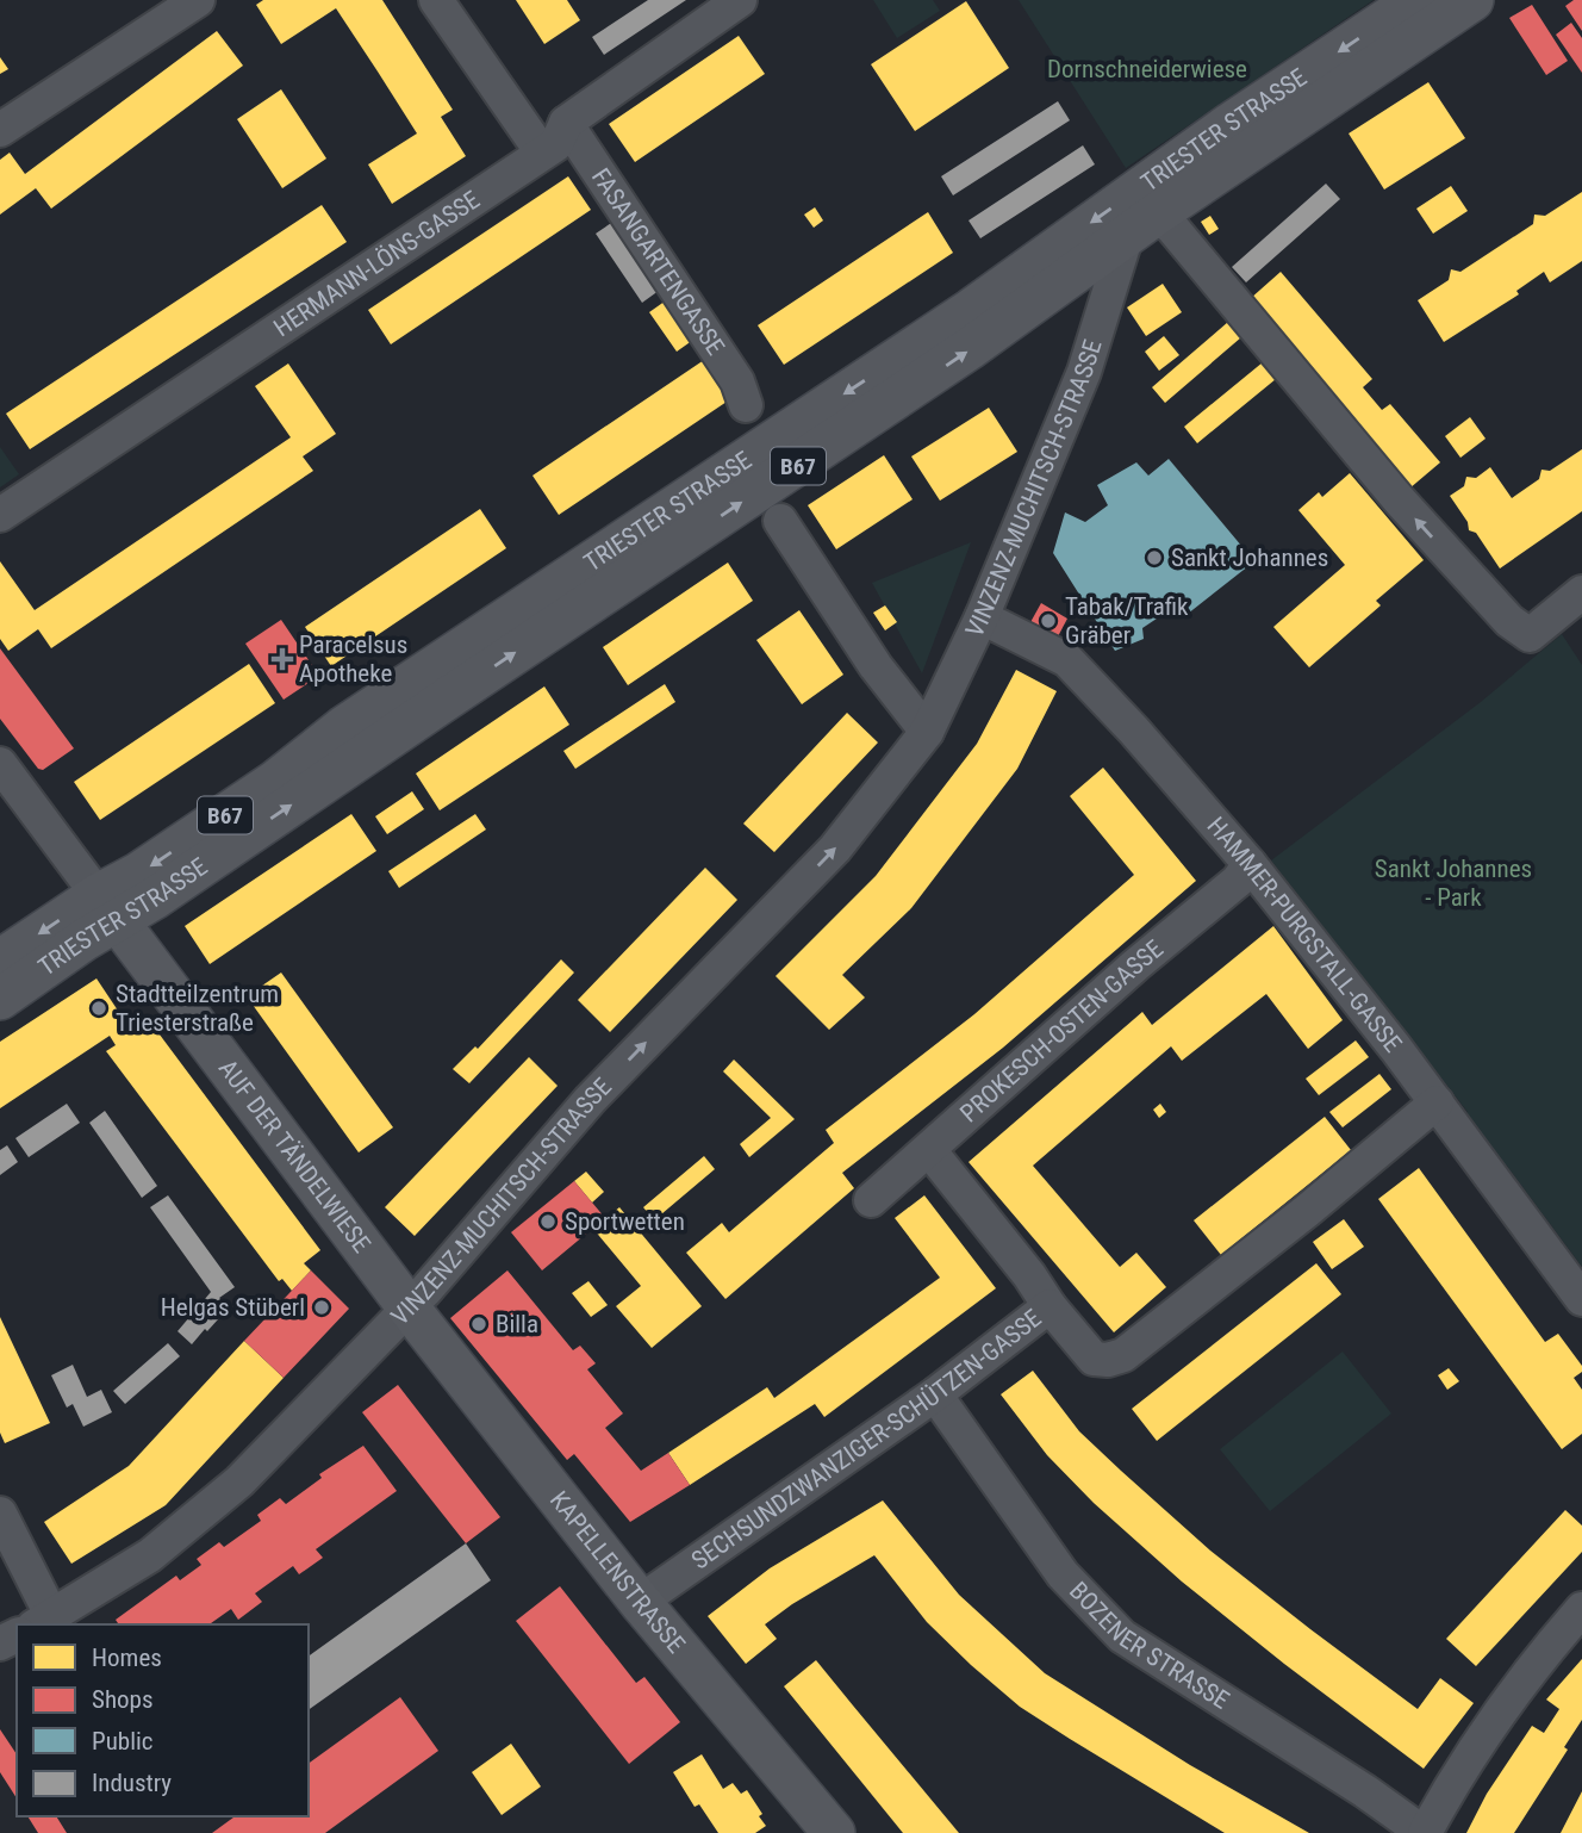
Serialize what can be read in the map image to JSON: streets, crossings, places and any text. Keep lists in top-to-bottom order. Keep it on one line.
{"streets":{"main road":["TRIESTER STRASSE","B67","AUF DER TÄNDELWIESE","KAPELLENSTRASSE"],"street":["FASANGARTENGASSE","HERMANN-LÖNS-GASSE","VINZENZ-MUCHITSCH-STRASSE","HAMMER-PURGSTALL-GASSE","PROKESCH-OSTEN-GASSE","SECHSUNDZWANZIGER-SCHÜTZEN-GASSE","BOZENER STRASSE"]},"crossings":[["TRIESTER STRASSE","VINZENZ-MUCHITSCH-STRASSE"],["TRIESTER STRASSE","AUF DER TÄNDELWIESE"],["FASANGARTENGASSE","HERMANN-LÖNS-GASSE"],["VINZENZ-MUCHITSCH-STRASSE","HAMMER-PURGSTALL-GASSE"],["VINZENZ-MUCHITSCH-STRASSE","AUF DER TÄNDELWIESE"],["VINZENZ-MUCHITSCH-STRASSE","KAPELLENSTRASSE"],["HAMMER-PURGSTALL-GASSE","PROKESCH-OSTEN-GASSE"],["HAMMER-PURGSTALL-GASSE","SECHSUNDZWANZIGER-SCHÜTZEN-GASSE"],["AUF DER TÄNDELWIESE","KAPELLENSTRASSE"],["SECHSUNDZWANZIGER-SCHÜTZEN-GASSE","KAPELLENSTRASSE"],["SECHSUNDZWANZIGER-SCHÜTZEN-GASSE","BOZENER STRASSE"]],"one_way":["VINZENZ-MUCHITSCH-STRASSE"],"parks":["Dornschneiderwiese","Sankt Johannes - Park"],"places":{"other":["Sankt Johannes","Tabak/Trafik Gräber","Stadtteilzentrum Triesterstraße","Sportwetten","Helgas Stüberl","Billa"],"health":["Paracelsus Apotheke"]},"legend":["Homes","Shops","Public","Industry"]}
